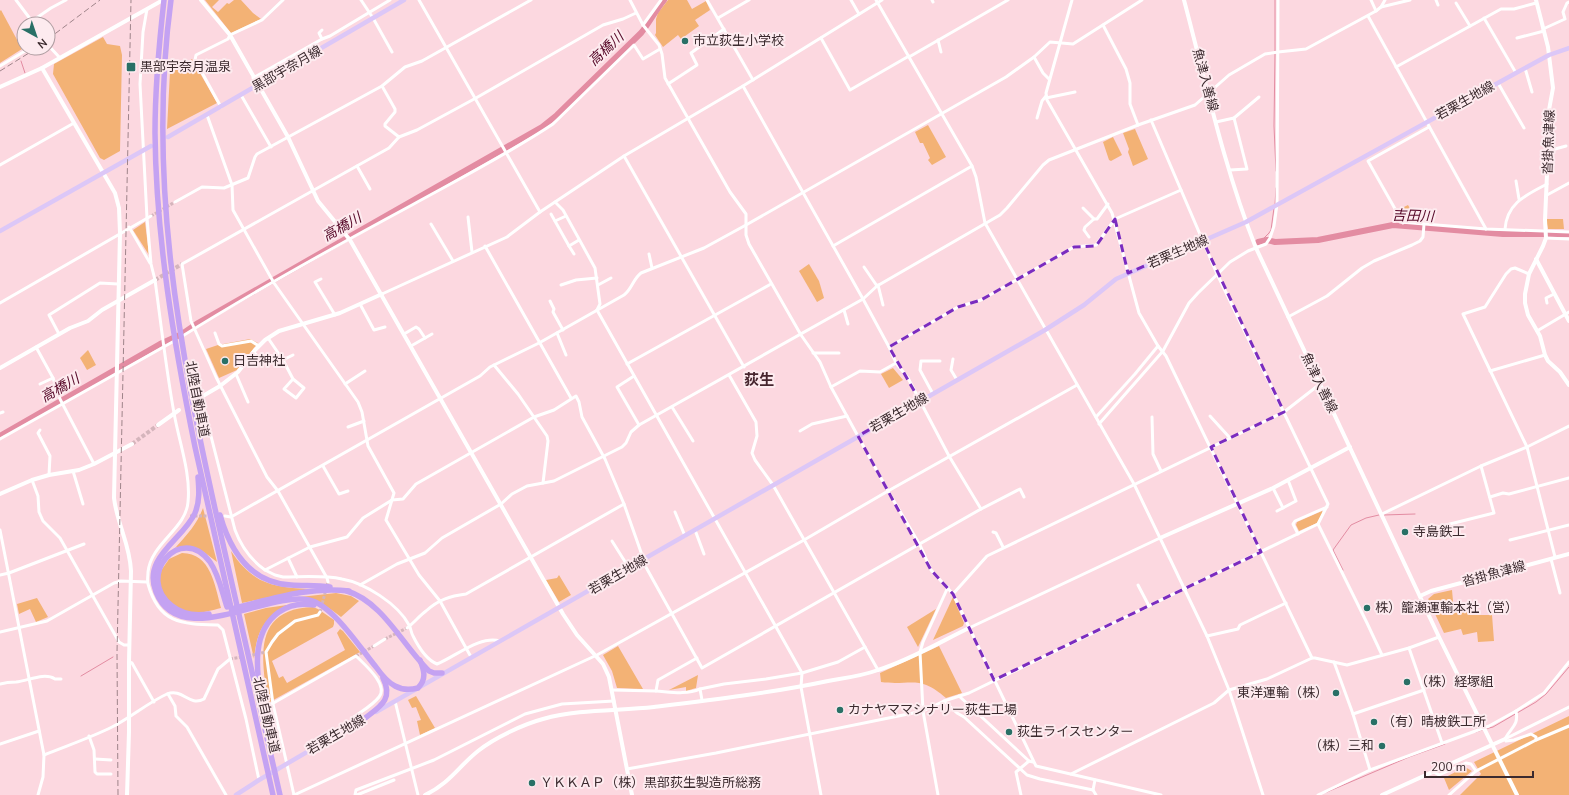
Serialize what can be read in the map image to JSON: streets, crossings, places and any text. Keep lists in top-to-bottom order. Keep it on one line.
{"streets":{"highway":["北陸自動車道"],"main road":["黒部宇奈月線","若栗生地線"],"street":["魚津入善線","沓掛魚津線"]},"crossings":[["魚津入善線","若栗生地線"],["魚津入善線","沓掛魚津線"],["若栗生地線","沓掛魚津線"]],"districts":["荻生"],"water":["高橋川","吉田川"],"places":{"other":["市立荻生小学校","日吉神社","寺島鉄工","株）籠瀬運輸本社（営）","（株）経塚組","東洋運輸（株）","カナヤママシナリー荻生工場","（有）晴柀鉄工所","荻生ライスセンター","（株）三和","ＹＫＫＡＰ（株）黒部荻生製造所総務"],"transit":["黒部宇奈月温泉"]},"scale_bar":"200 m","north":"bottom right"}
